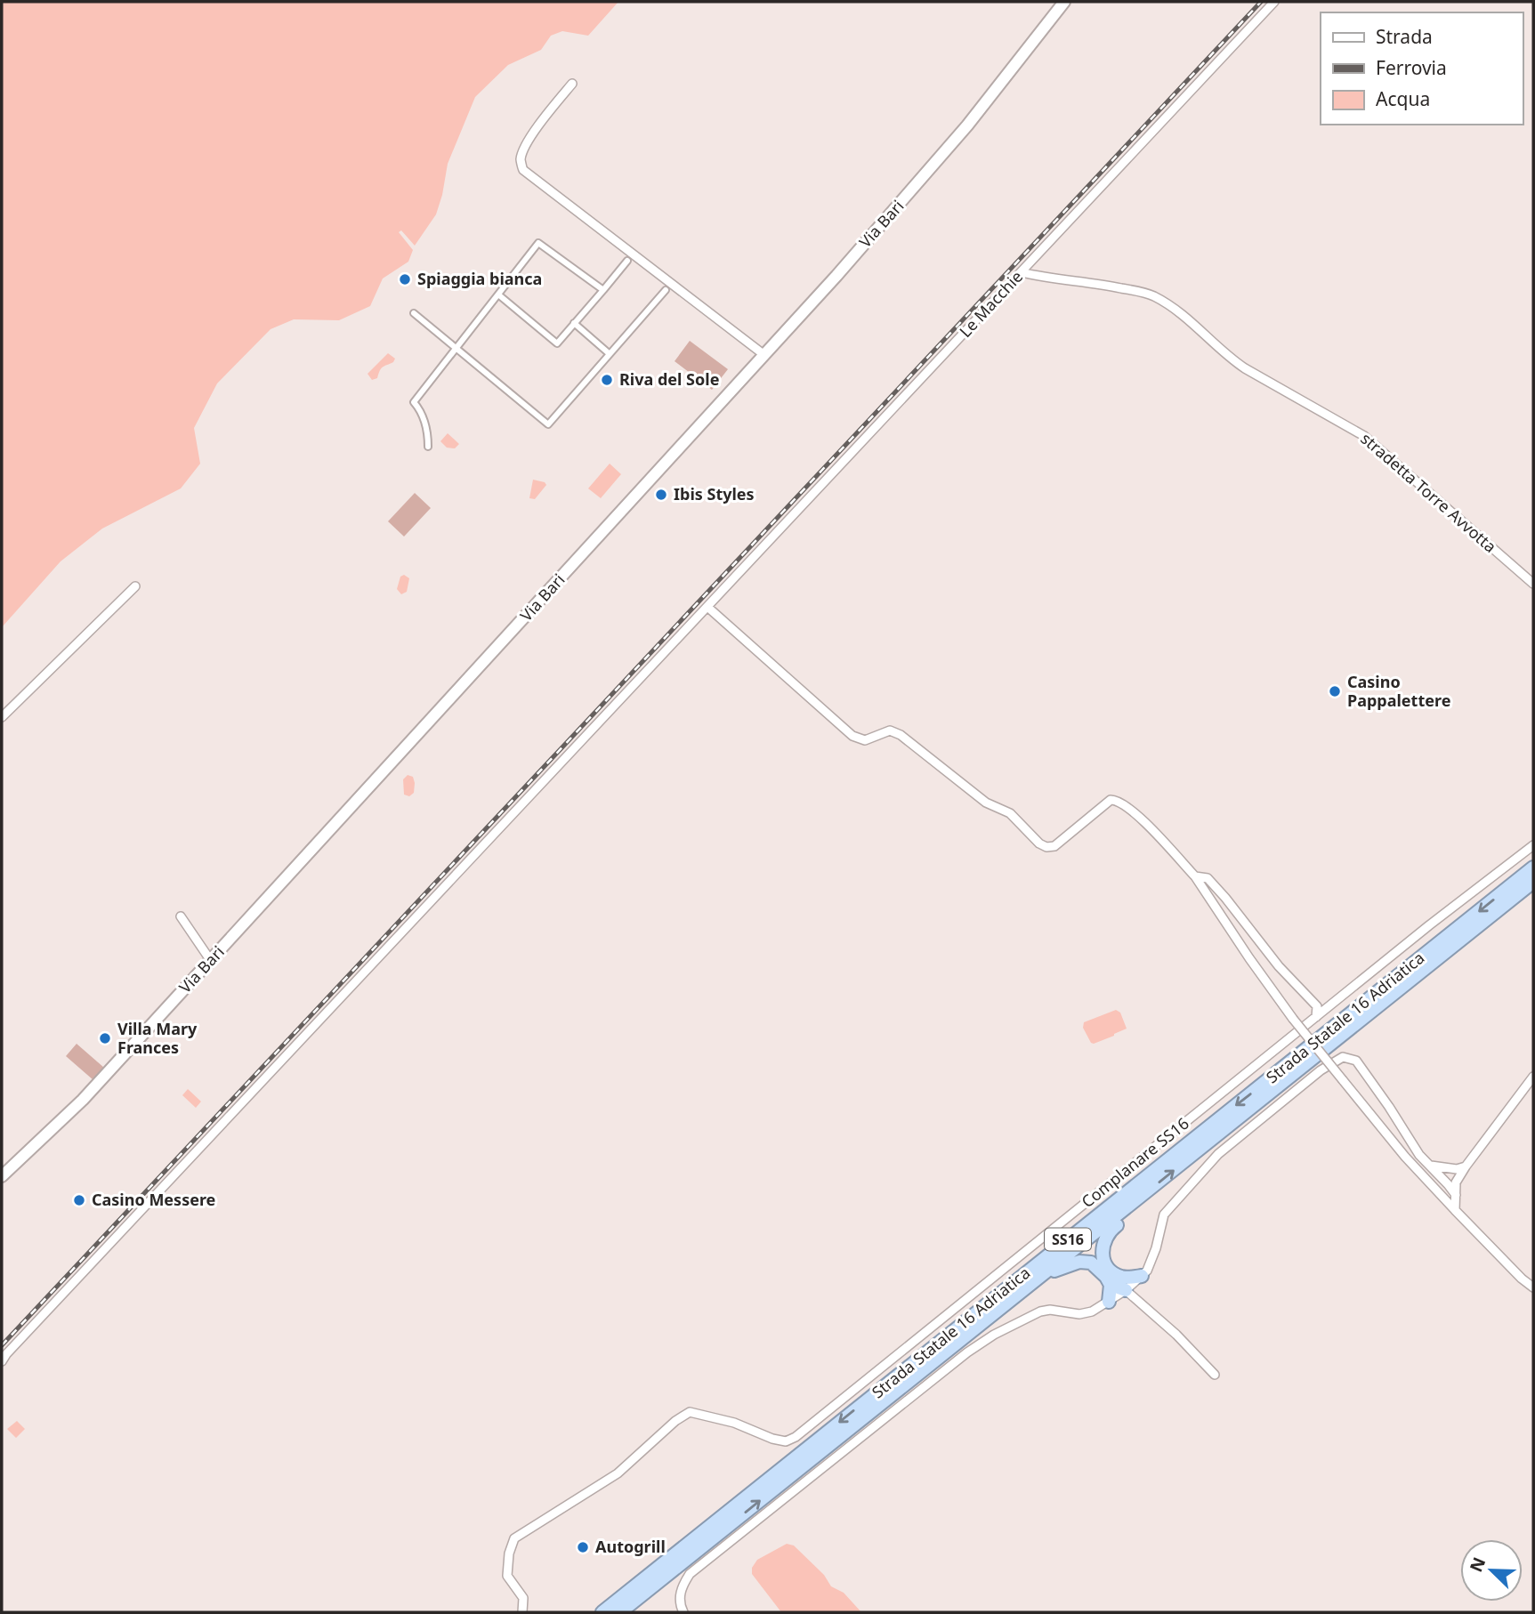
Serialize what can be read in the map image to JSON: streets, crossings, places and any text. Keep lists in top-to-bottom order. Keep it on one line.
{"streets":{"highway":["Strada Statale 16 Adriatica","SS16"],"main road":["Via Bari"],"street":["Le Macchie","stradetta Torre Avvotta","Complanare SS16"]},"crossings":[["Le Macchie","stradetta Torre Avvotta"]],"places":["Spiaggia bianca","Riva del Sole","Ibis Styles","Casino Pappalettere","Villa Mary Frances","Casino Messere","Autogrill"],"legend":["Strada","Ferrovia","Acqua"],"north":"top left"}
